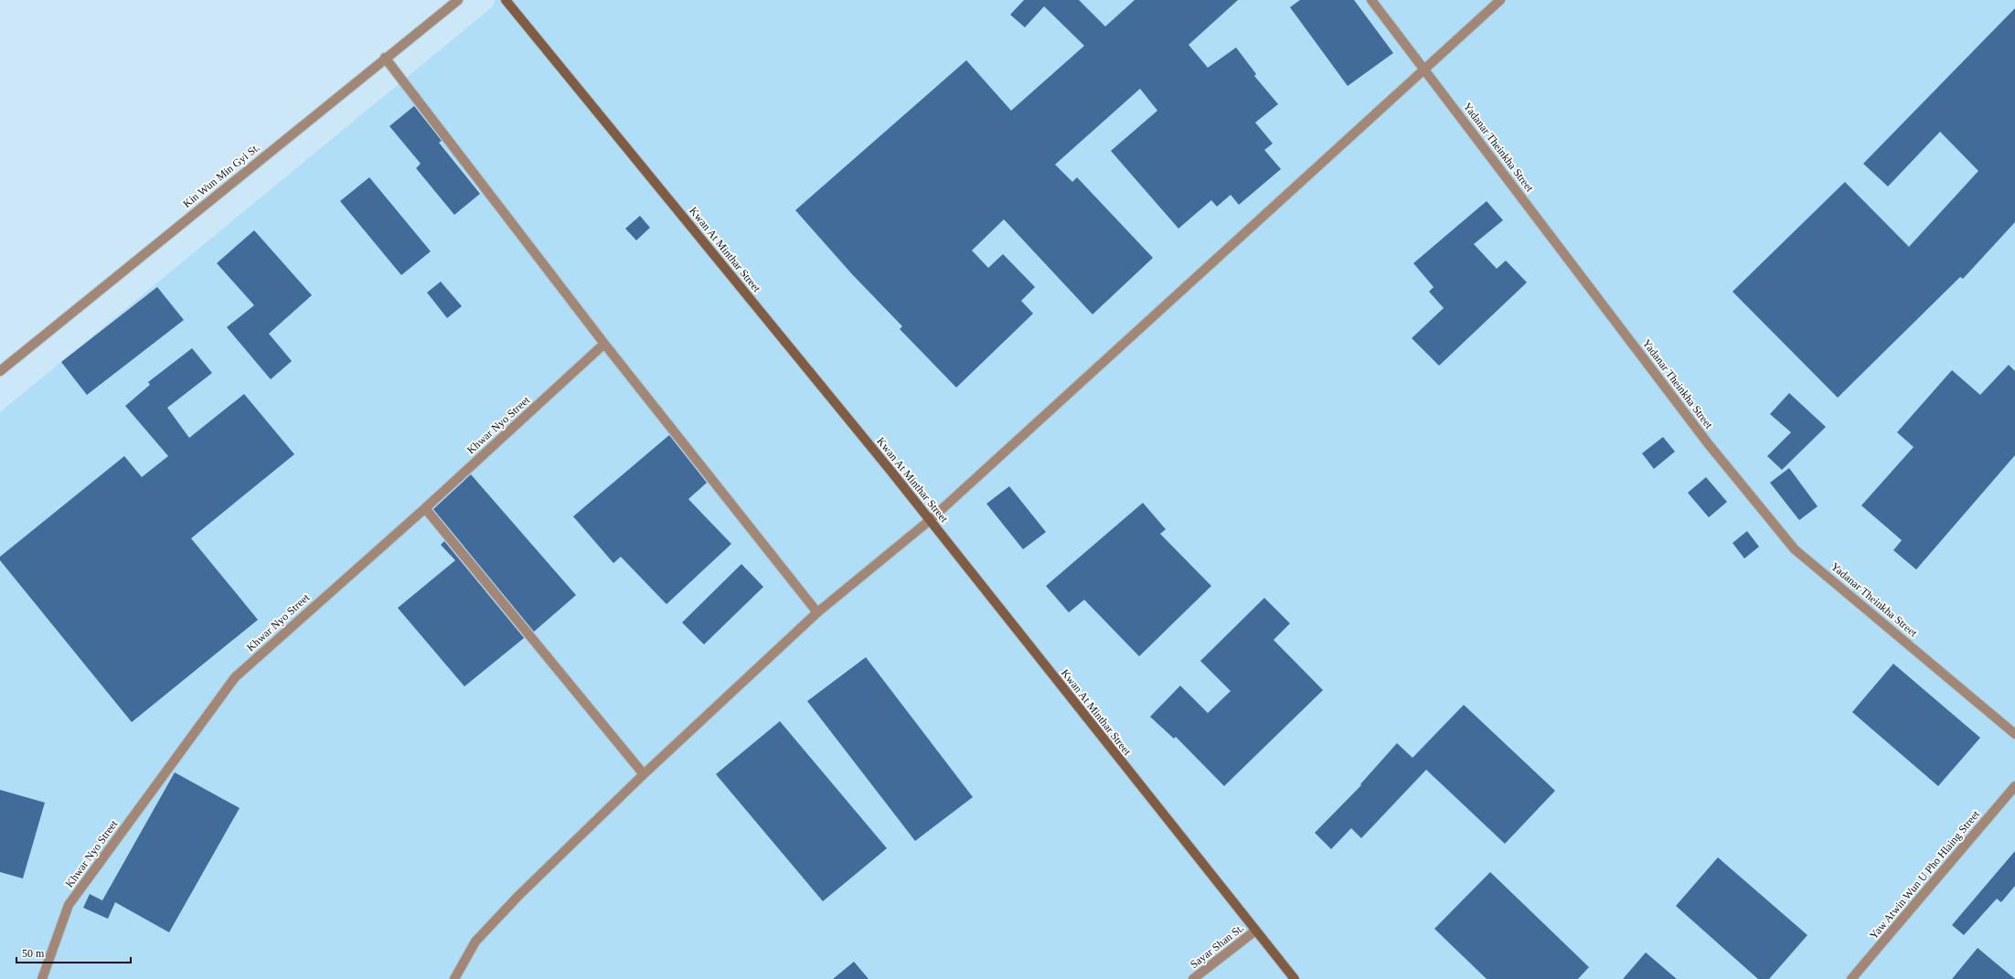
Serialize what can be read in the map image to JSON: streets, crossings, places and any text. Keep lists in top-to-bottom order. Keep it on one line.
{"streets":{"street":["Yadanar Theinkha Street","Kin Wun Min Gyi St.","Kwan At Minthar Street","Khwar Nyo Street","Yaw Atwin Wun U Pho Hlaing Street","Sayar Shan St."]},"crossings":[["Kwan At Minthar Street","Sayar Shan St."]],"scale_bar":"50 m"}
